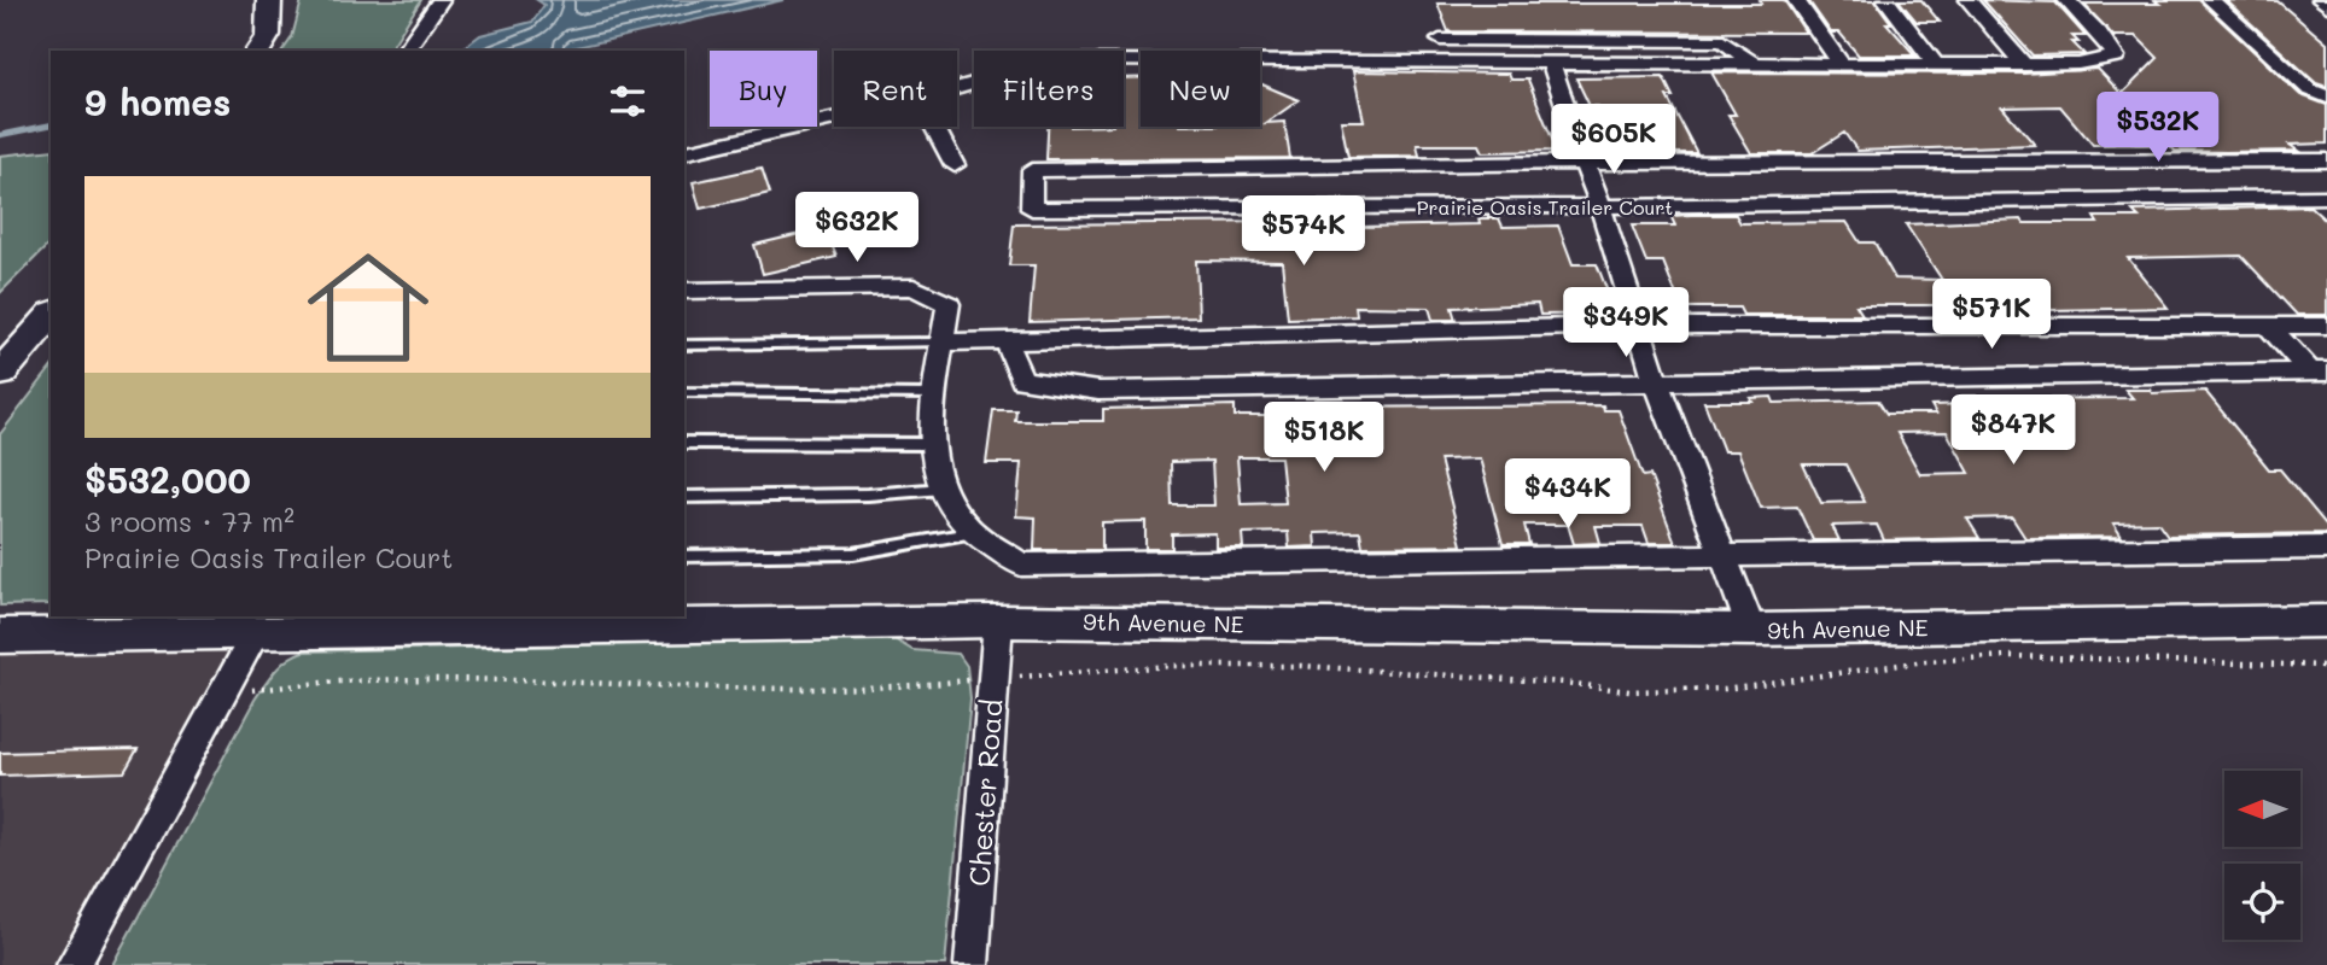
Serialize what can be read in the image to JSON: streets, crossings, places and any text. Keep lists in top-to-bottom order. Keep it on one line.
{"streets":{"street":["Prairie Oasis Trailer Court","9th Avenue NE","Chester Road"]},"crossings":[["9th Avenue NE","Chester Road"]],"north":"left","page":{"chip":["Buy","Rent","Filters","New"],"heading":"9 homes","price":["$532K","$605K","$632K","$574K","$571K","$349K","$847K","$518K","$434K"],"list":[{"name":"$532,000","note":"3 rooms · 77 m² · Prairie Oasis Trailer Court"}]}}
